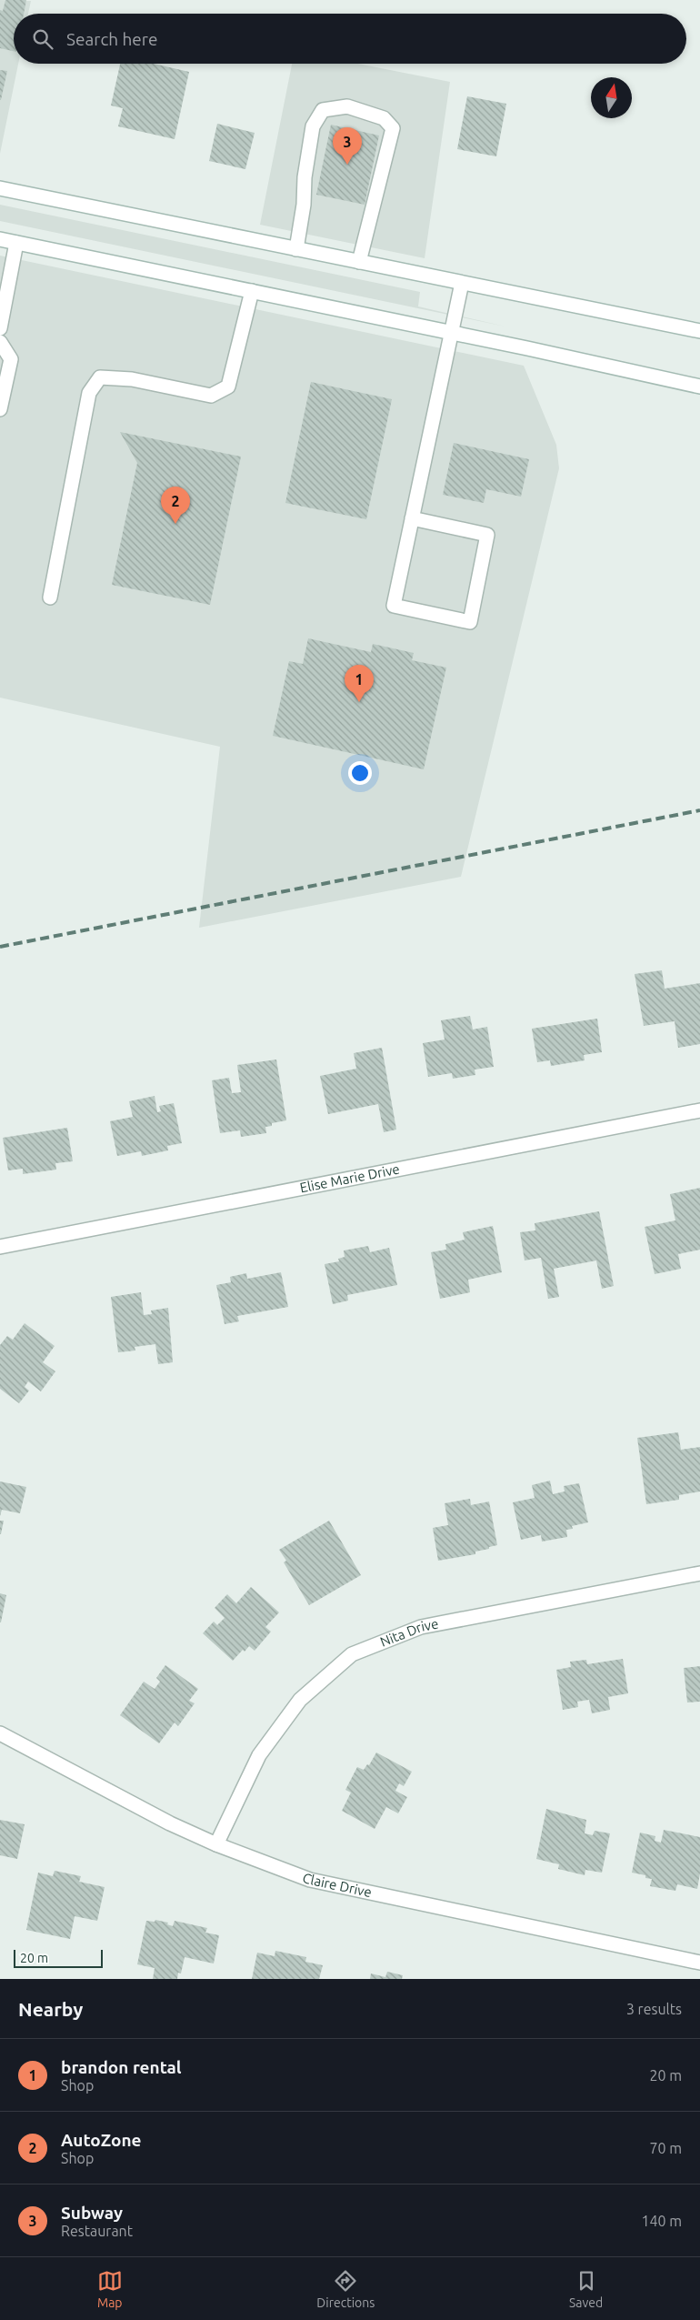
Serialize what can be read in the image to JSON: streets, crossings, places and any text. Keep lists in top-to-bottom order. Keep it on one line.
{"streets":{"street":["Elise Marie Drive","Nita Drive","Claire Drive"]},"crossings":[["Nita Drive","Claire Drive"]],"scale_bar":"20 m","north":"top","page":{"search":"Search here","pins":["3","2","1"],"scale":"20 m","heading":["Nearby","3 results"],"list":[{"mark":"1","name":"brandon rental","note":"Shop","value":"20 m"},{"mark":"2","name":"AutoZone","note":"Shop","value":"70 m"},{"mark":"3","name":"Subway","note":"Restaurant","value":"140 m"}],"nav":["Map","Directions","Saved"]}}
